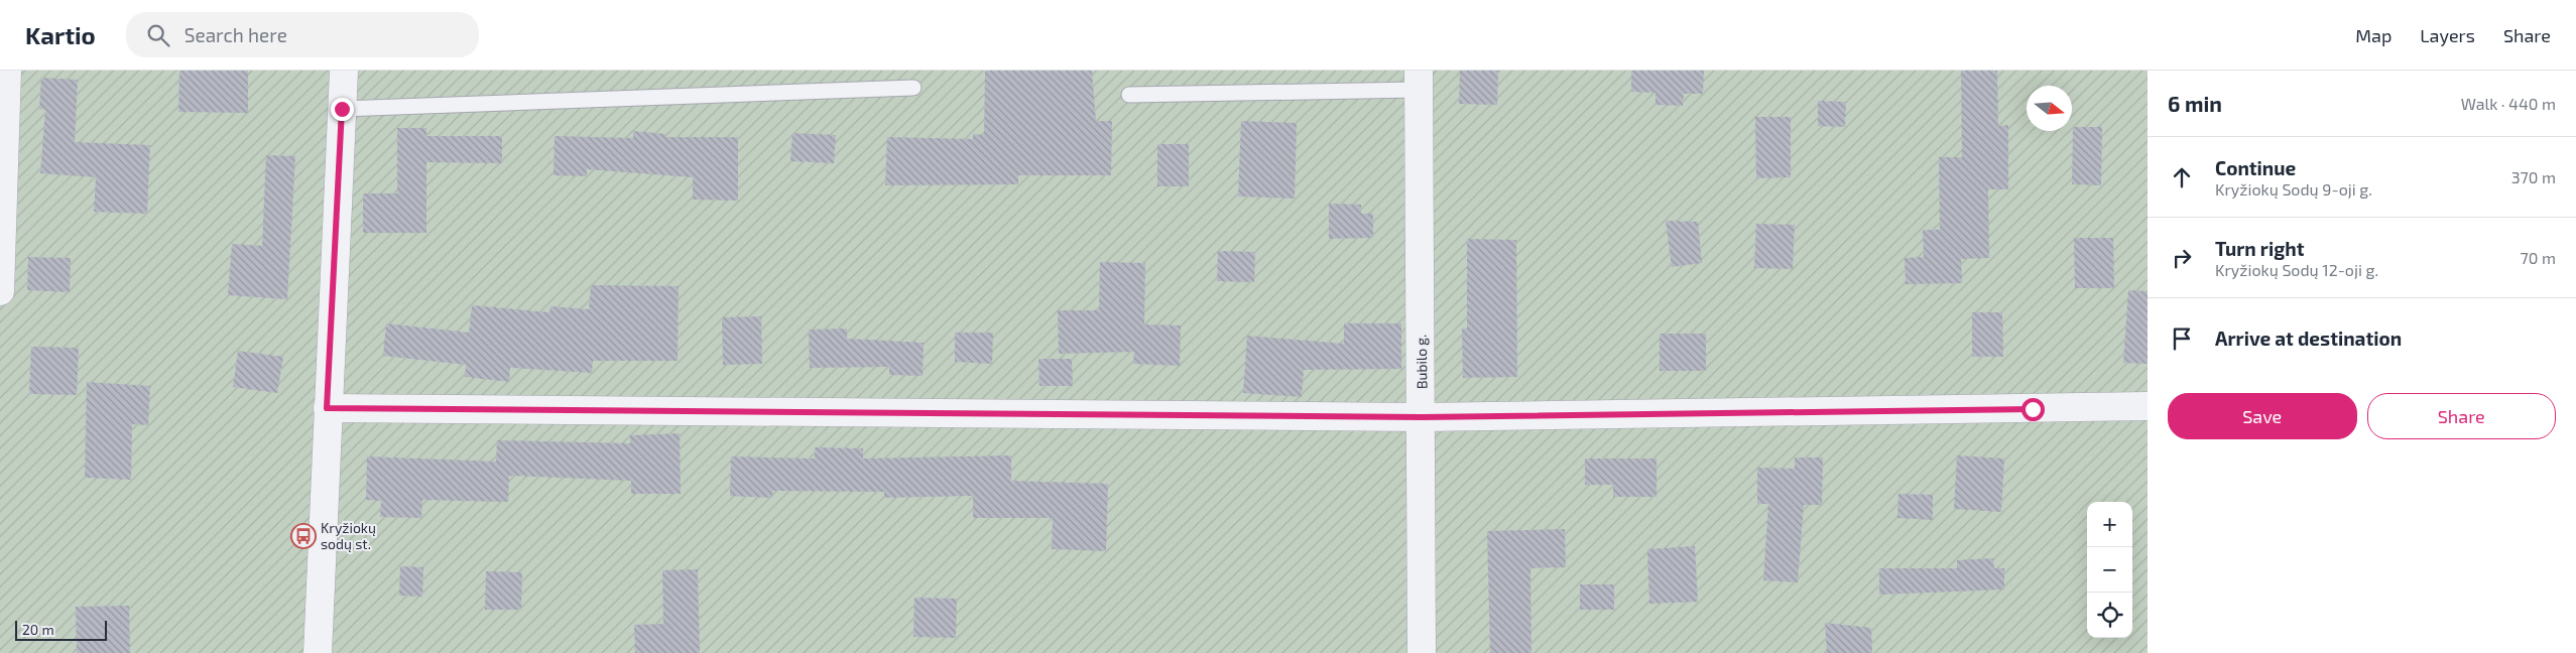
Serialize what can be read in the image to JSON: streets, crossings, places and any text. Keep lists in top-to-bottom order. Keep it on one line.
{"streets":{"street":["Bubilo g."]},"places":{"bus stop":["Kryžiokų sodų st."]},"scale_bar":"20 m","north":"right","page":{"header":"Kartio","search":"Search here","nav":["Map","Layers","Share"],"heading":["6 min","Walk · 440 m"],"list":[["Continue","Kryžiokų Sodų 9-oji g.","370 m"],["Turn right","Kryžiokų Sodų 12-oji g.","70 m"],"Arrive at destination"],"buttons":["Save","Share"],"map_buttons":["+","−"],"scale":"20 m"}}
